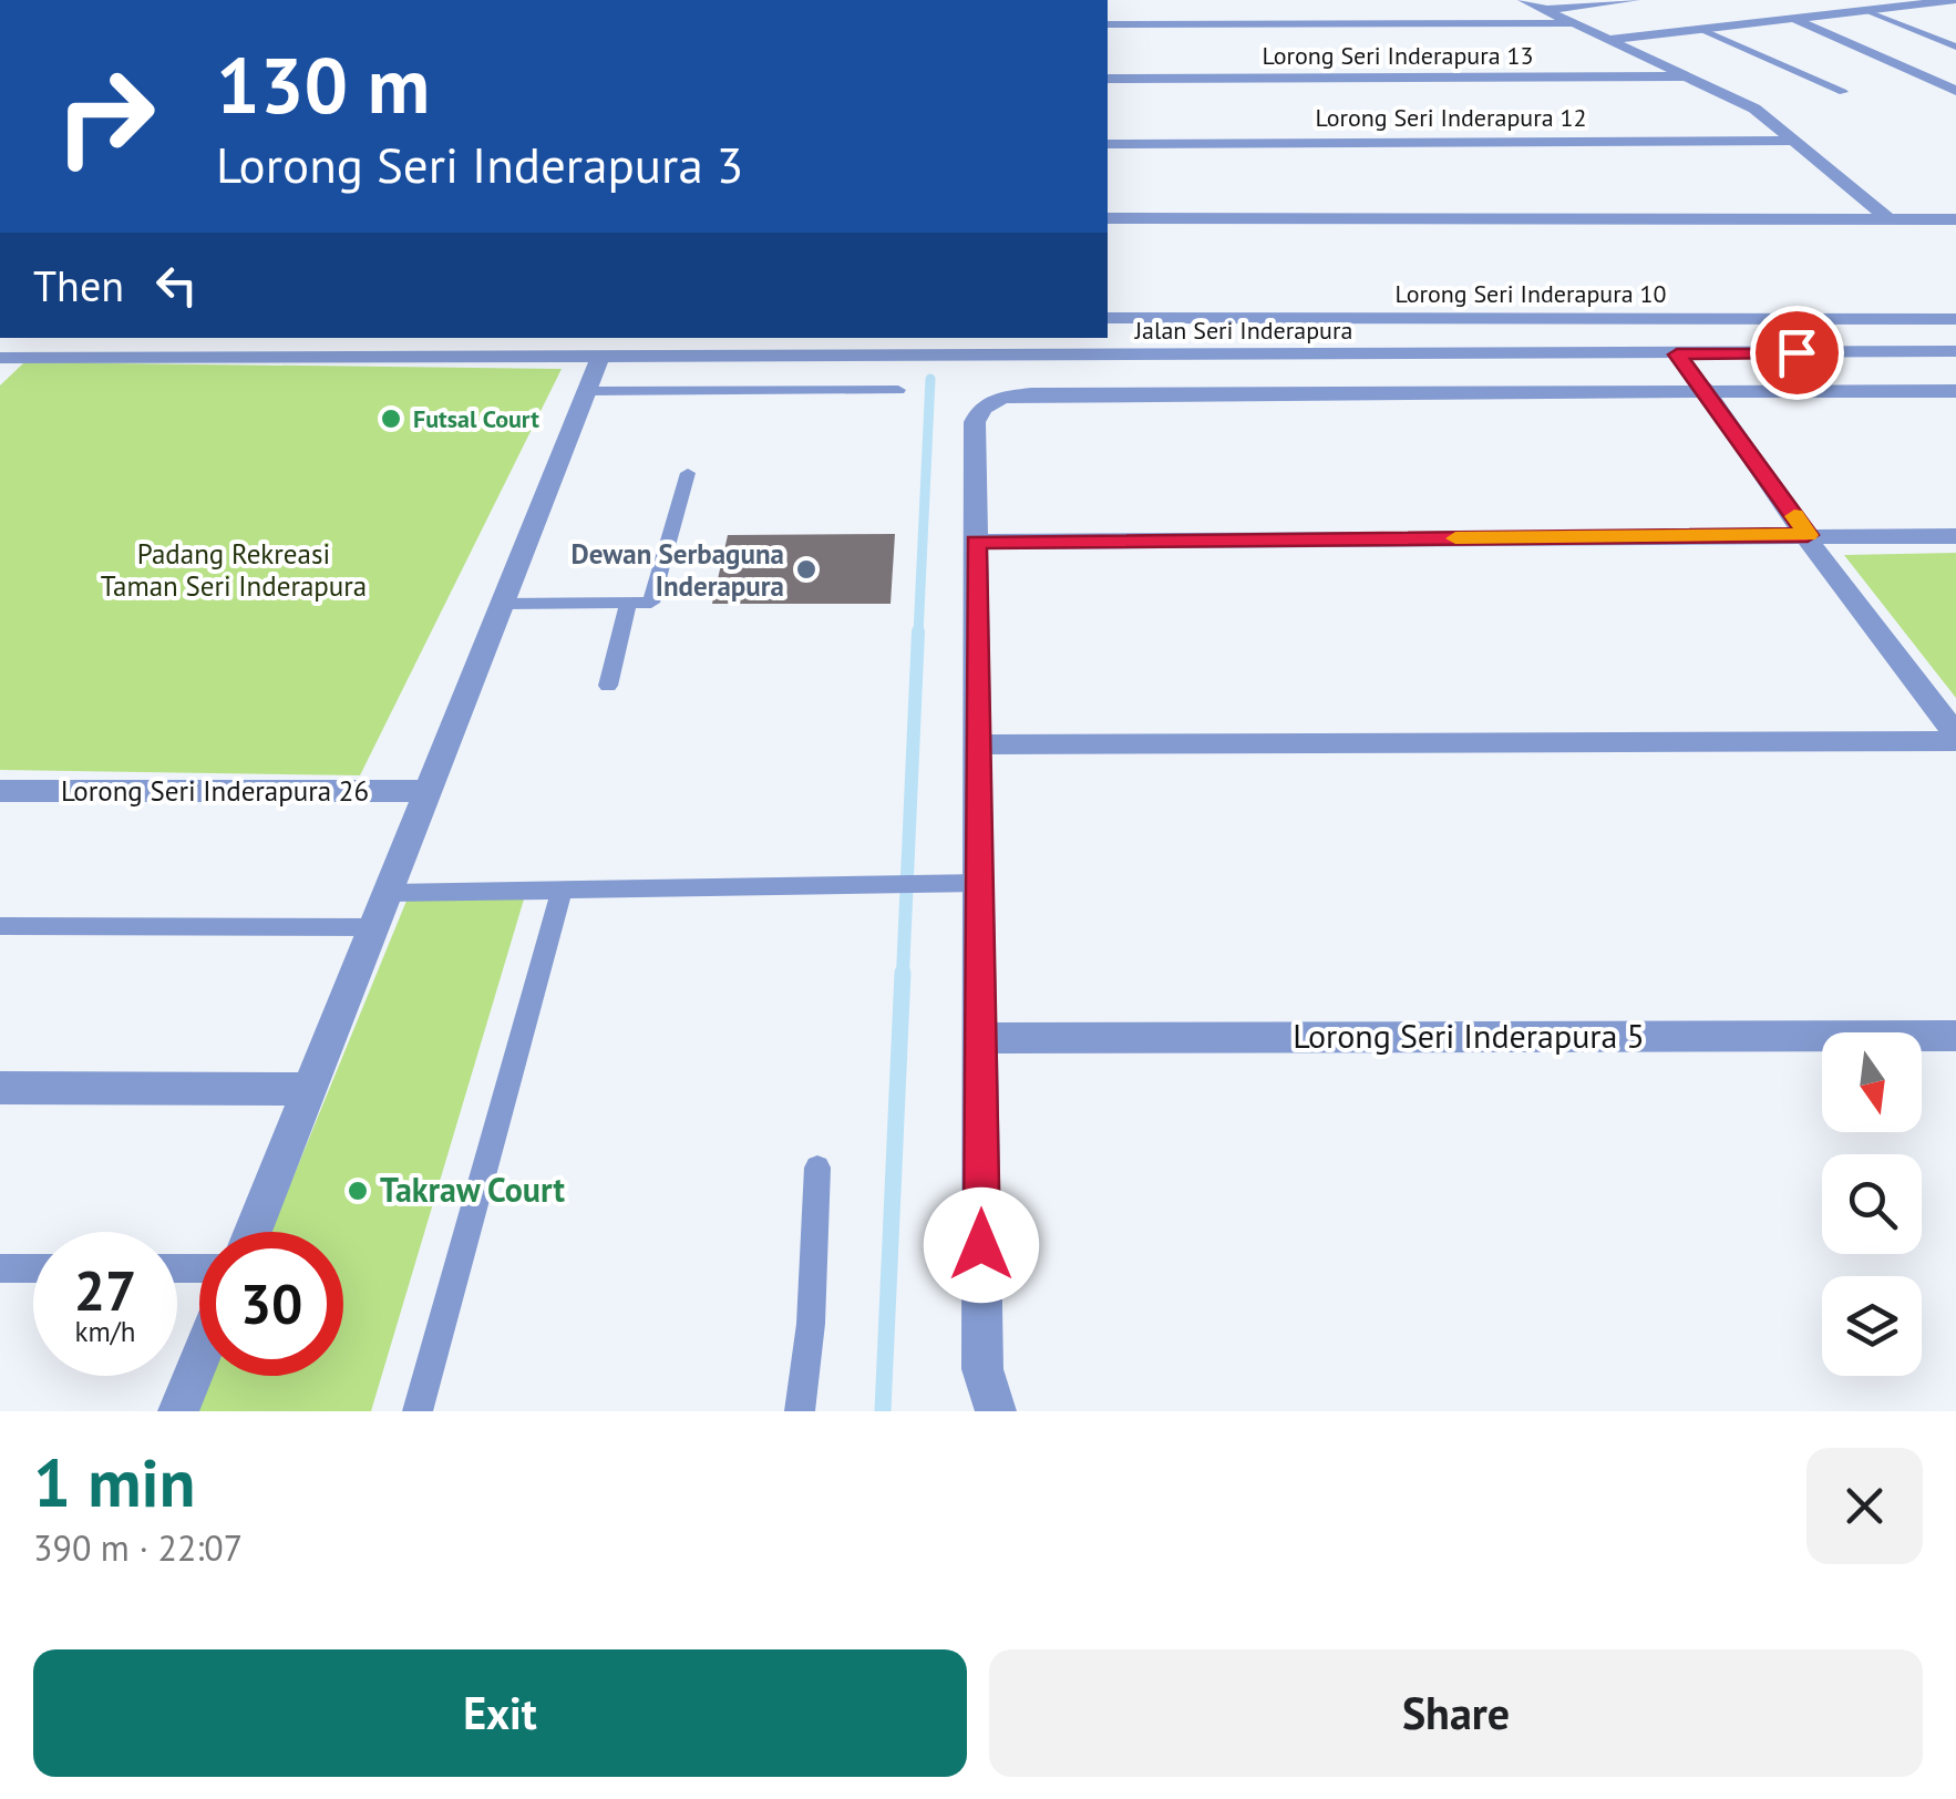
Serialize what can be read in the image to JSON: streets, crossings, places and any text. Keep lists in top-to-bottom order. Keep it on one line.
{"streets":{"street":["Lorong Seri Inderapura 13","Lorong Seri Inderapura 12","Lorong Seri Inderapura 10","Jalan Seri Inderapura","Lorong Seri Inderapura 26","Lorong Seri Inderapura 5"]},"parks":["Padang Rekreasi Taman Seri Inderapura"],"places":["Futsal Court","Dewan Serbaguna Inderapura","Takraw Court"],"north":"bottom","page":{"turn":["130 m","Lorong Seri Inderapura 3"],"then":"Then","speed":"27 km/h","limit":"30","heading":["1 min","390 m · 22:07"],"buttons":["Exit","Share"]}}
